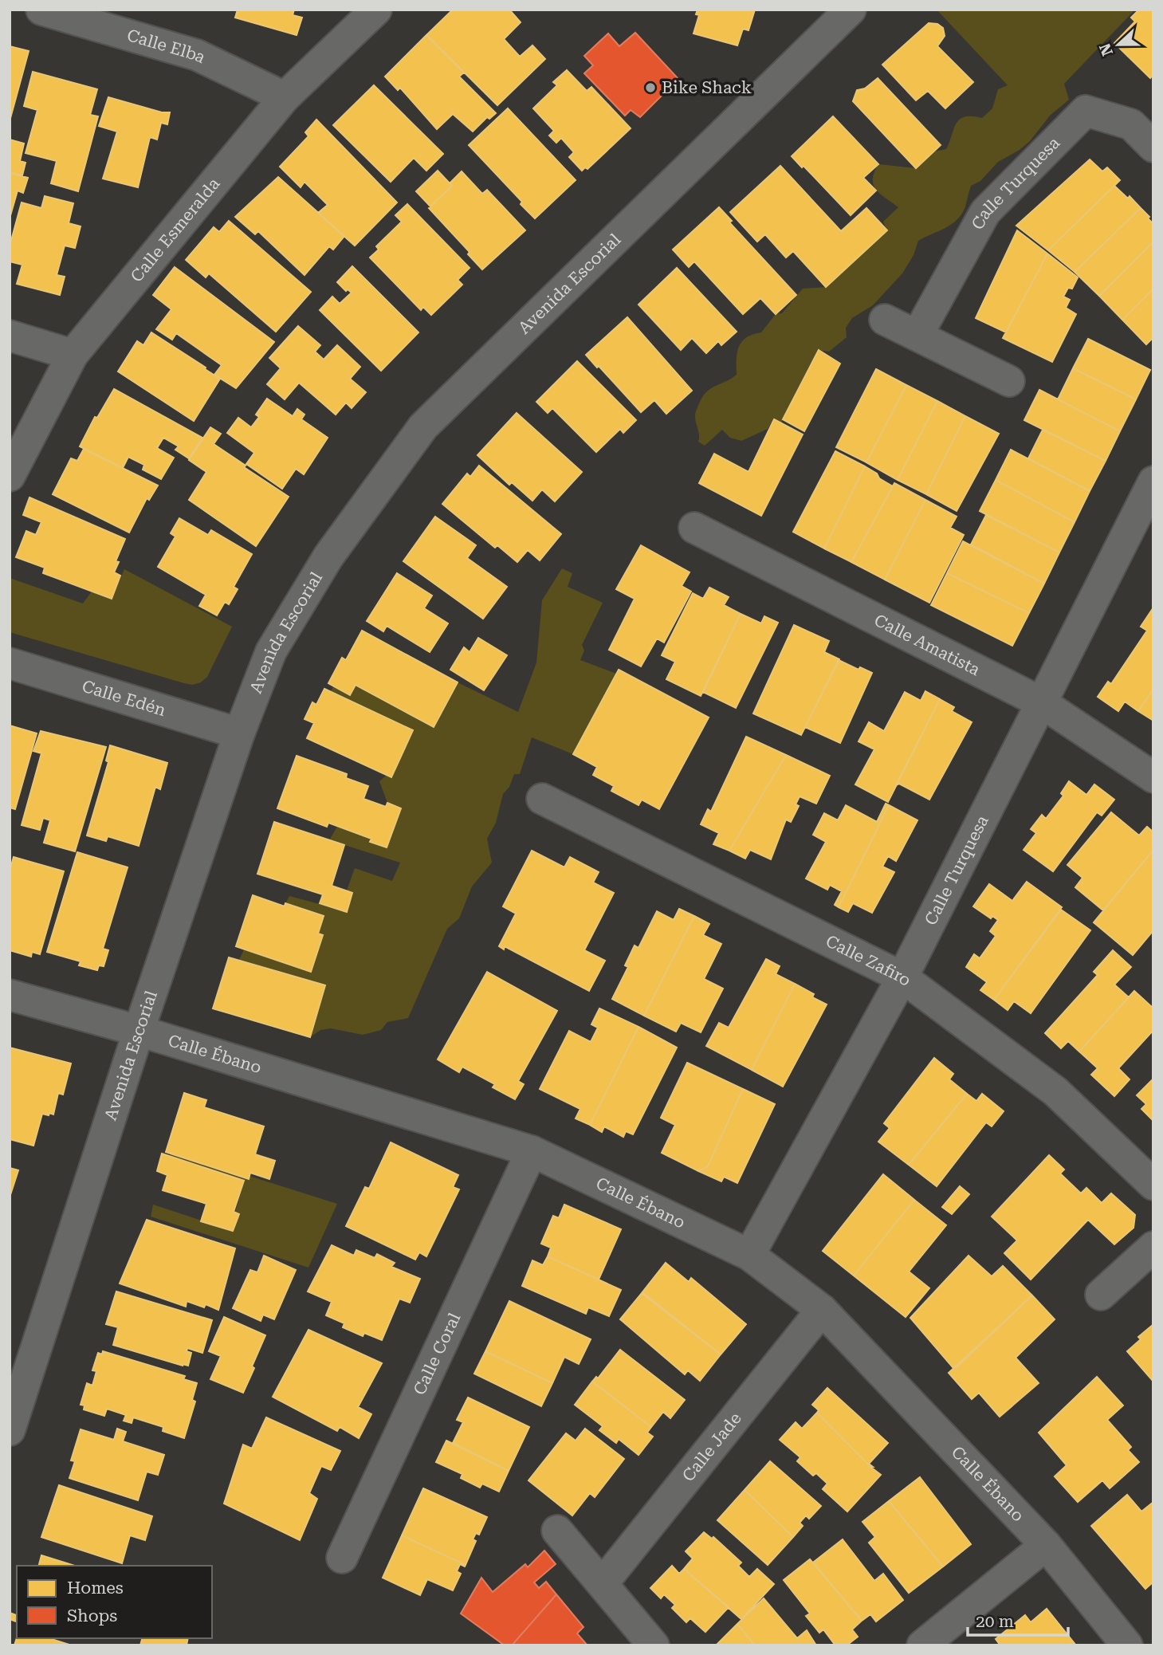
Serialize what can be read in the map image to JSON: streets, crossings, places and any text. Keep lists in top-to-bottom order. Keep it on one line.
{"streets":{"street":["Calle Elba","Calle Turquesa","Calle Esmeralda","Avenida Escorial","Calle Amatista","Calle Edén","Calle Zafiro","Calle Ébano","Calle Coral","Calle Jade"]},"crossings":[["Calle Elba","Calle Esmeralda"],["Calle Turquesa","Calle Amatista"],["Calle Turquesa","Calle Zafiro"],["Calle Turquesa","Calle Ébano"],["Avenida Escorial","Calle Edén"],["Avenida Escorial","Calle Ébano"],["Calle Ébano","Calle Coral"],["Calle Ébano","Calle Jade"]],"places":["Bike Shack"],"legend":["Homes","Shops"],"scale_bar":"20 m","north":"left"}
